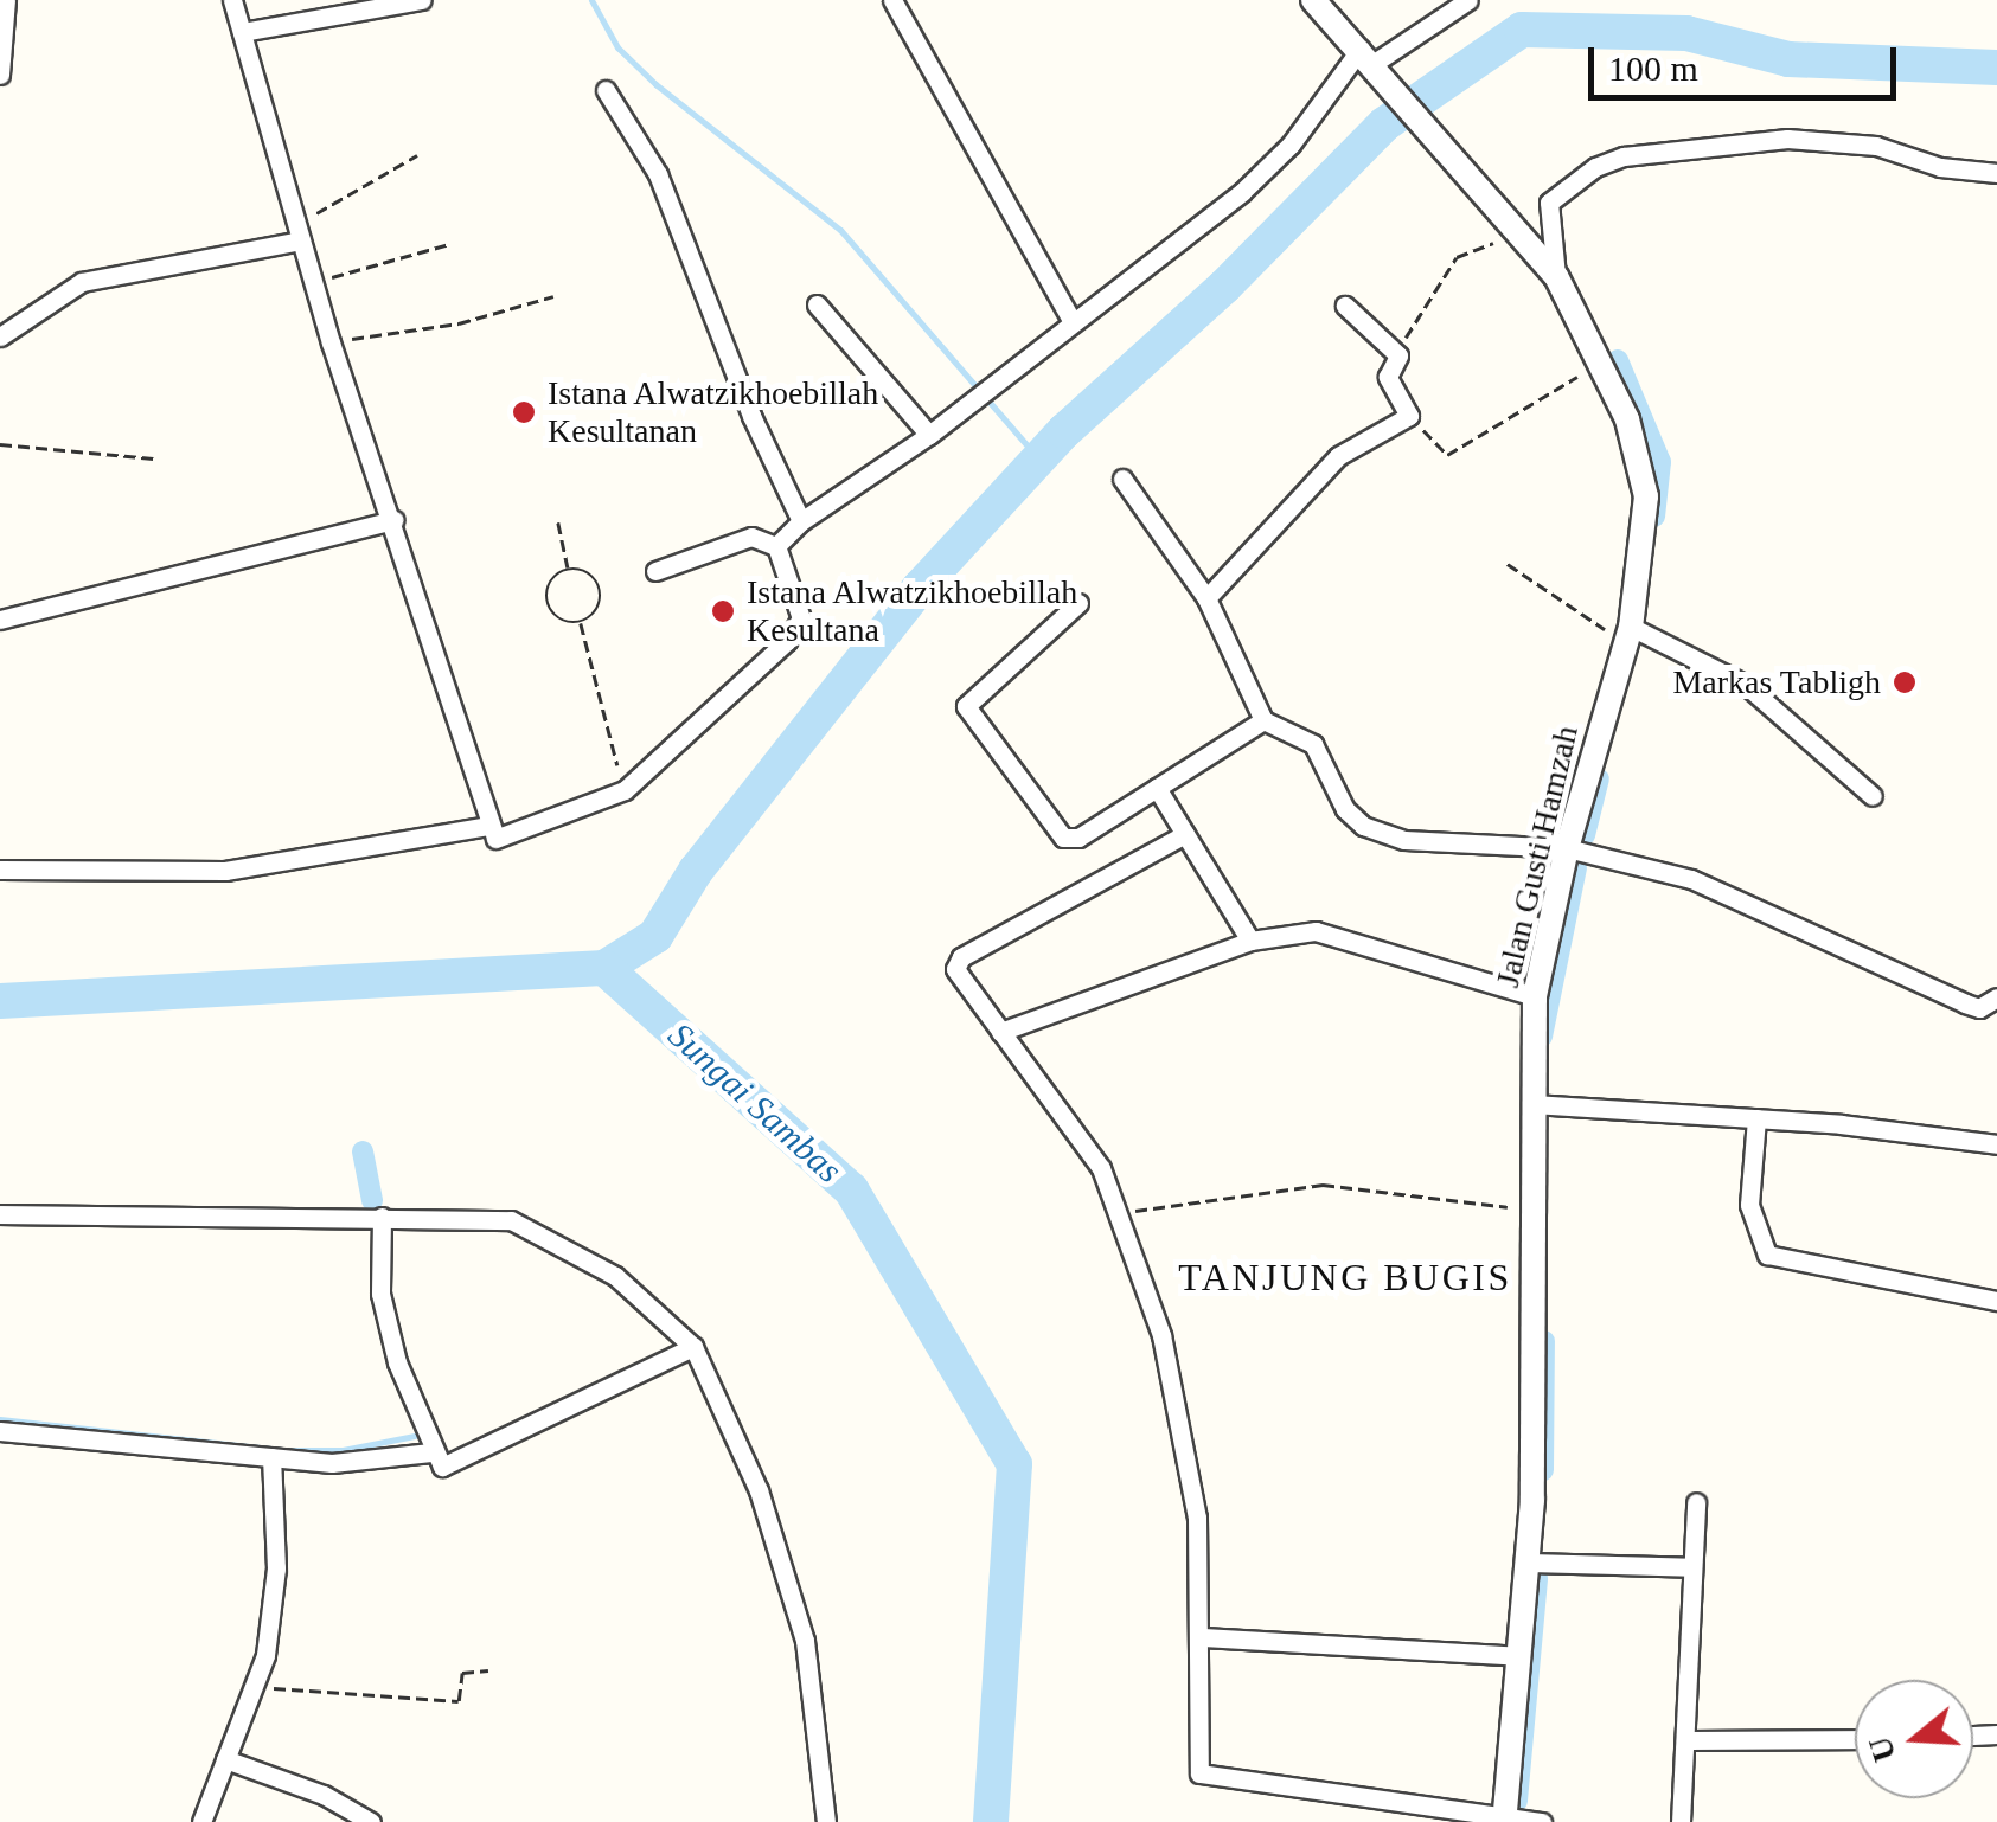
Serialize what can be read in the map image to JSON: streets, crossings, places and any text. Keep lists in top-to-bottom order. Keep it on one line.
{"streets":{"street":["Jalan Gusti Hamzah"]},"districts":["TANJUNG BUGIS"],"water":["Sungai Sambas"],"places":["Istana Alwatzikhoebillah Kesultanan","Istana Alwatzikhoebillah Kesultana","Markas Tabligh"],"scale_bar":"100 m","north":"left"}
